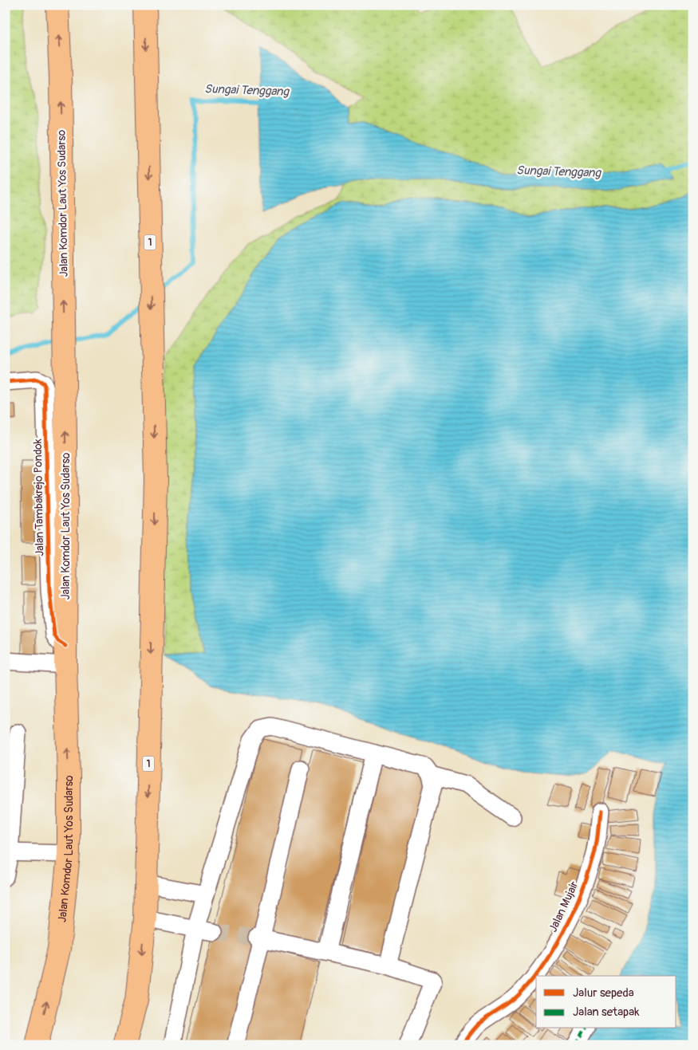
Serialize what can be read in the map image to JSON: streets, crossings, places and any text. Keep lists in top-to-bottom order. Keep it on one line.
{"streets":{"highway":["Jalan Komdor Laut Yos Sudarso","1"],"street":["Jalan Tambakrejo Pondok","Jalan Mujair"]},"crossings":[["Jalan Komdor Laut Yos Sudarso","Jalan Tambakrejo Pondok"]],"water":["Sungai Tenggang"],"legend":["Jalur sepeda","Jalan setapak"]}
